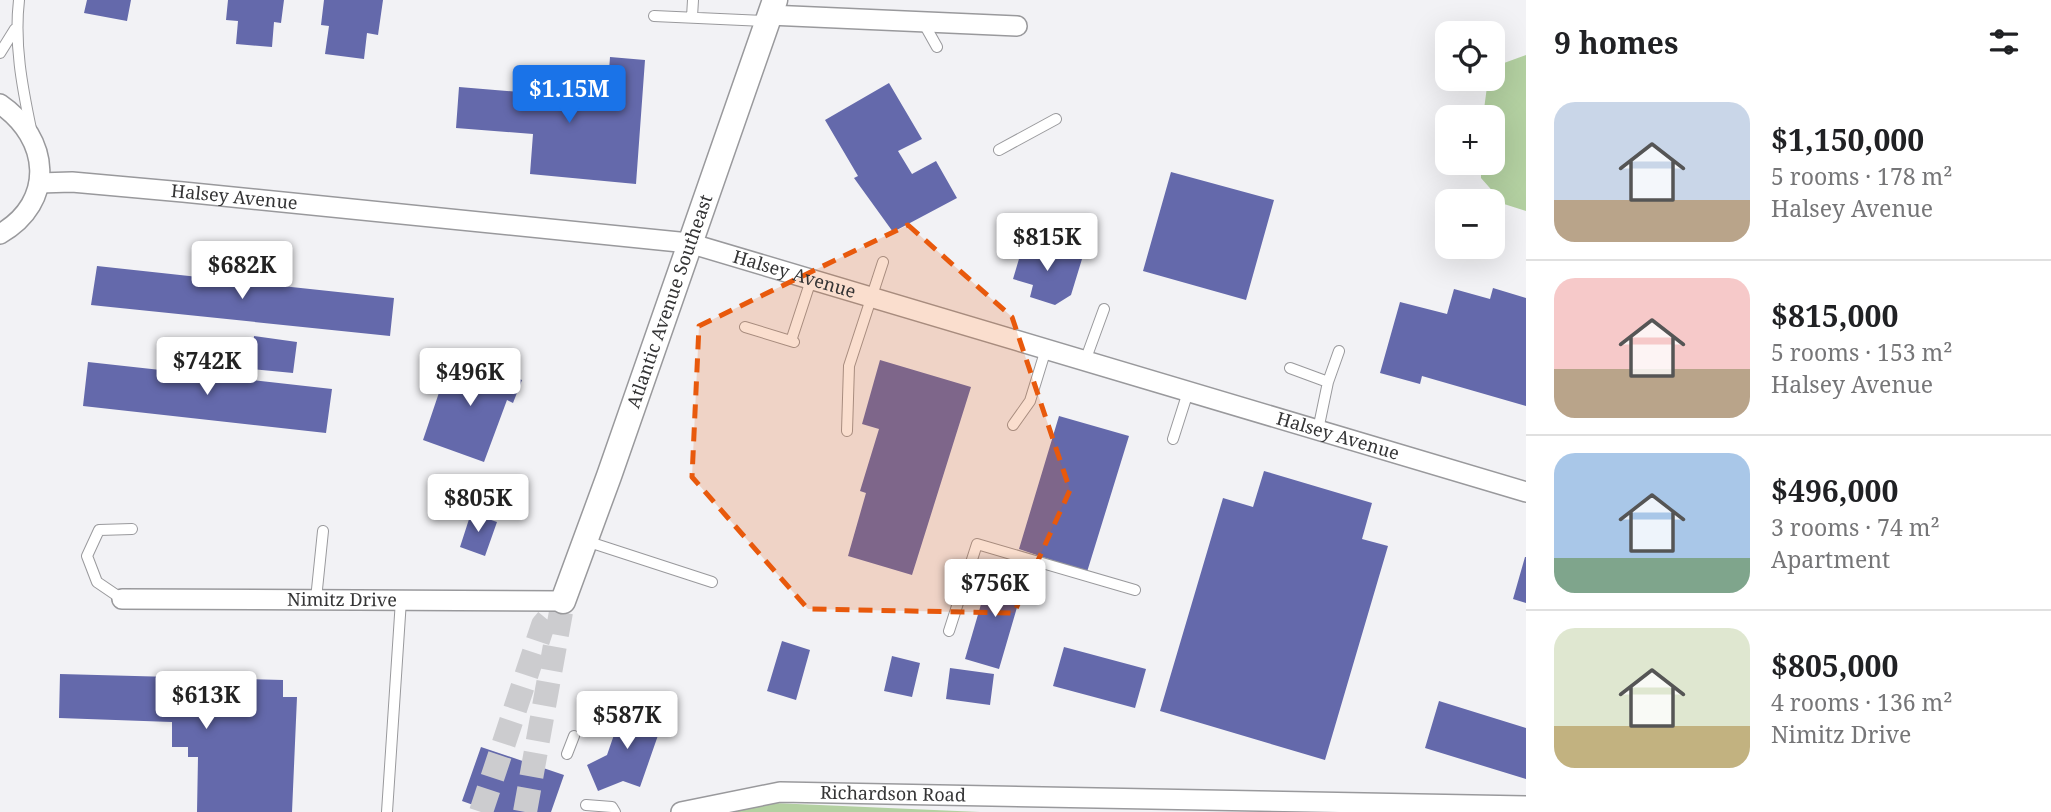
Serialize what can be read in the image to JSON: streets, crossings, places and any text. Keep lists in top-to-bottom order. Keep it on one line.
{"streets":{"street":["Halsey Avenue","Atlantic Avenue Southeast","Nimitz Drive","Richardson Road"]},"crossings":[["Halsey Avenue","Atlantic Avenue Southeast"],["Atlantic Avenue Southeast","Nimitz Drive"]],"page":{"heading":"9 homes","map_buttons":["+","−"],"price":["$1.15M","$815K","$682K","$742K","$496K","$805K","$756K","$613K","$587K"],"list":[{"name":"$1,150,000","note":"5 rooms · 178 m² · Halsey Avenue"},{"name":"$815,000","note":"5 rooms · 153 m² · Halsey Avenue"},{"name":"$496,000","note":"3 rooms · 74 m² · Apartment"},{"name":"$805,000","note":"4 rooms · 136 m² · Nimitz Drive"}]}}
